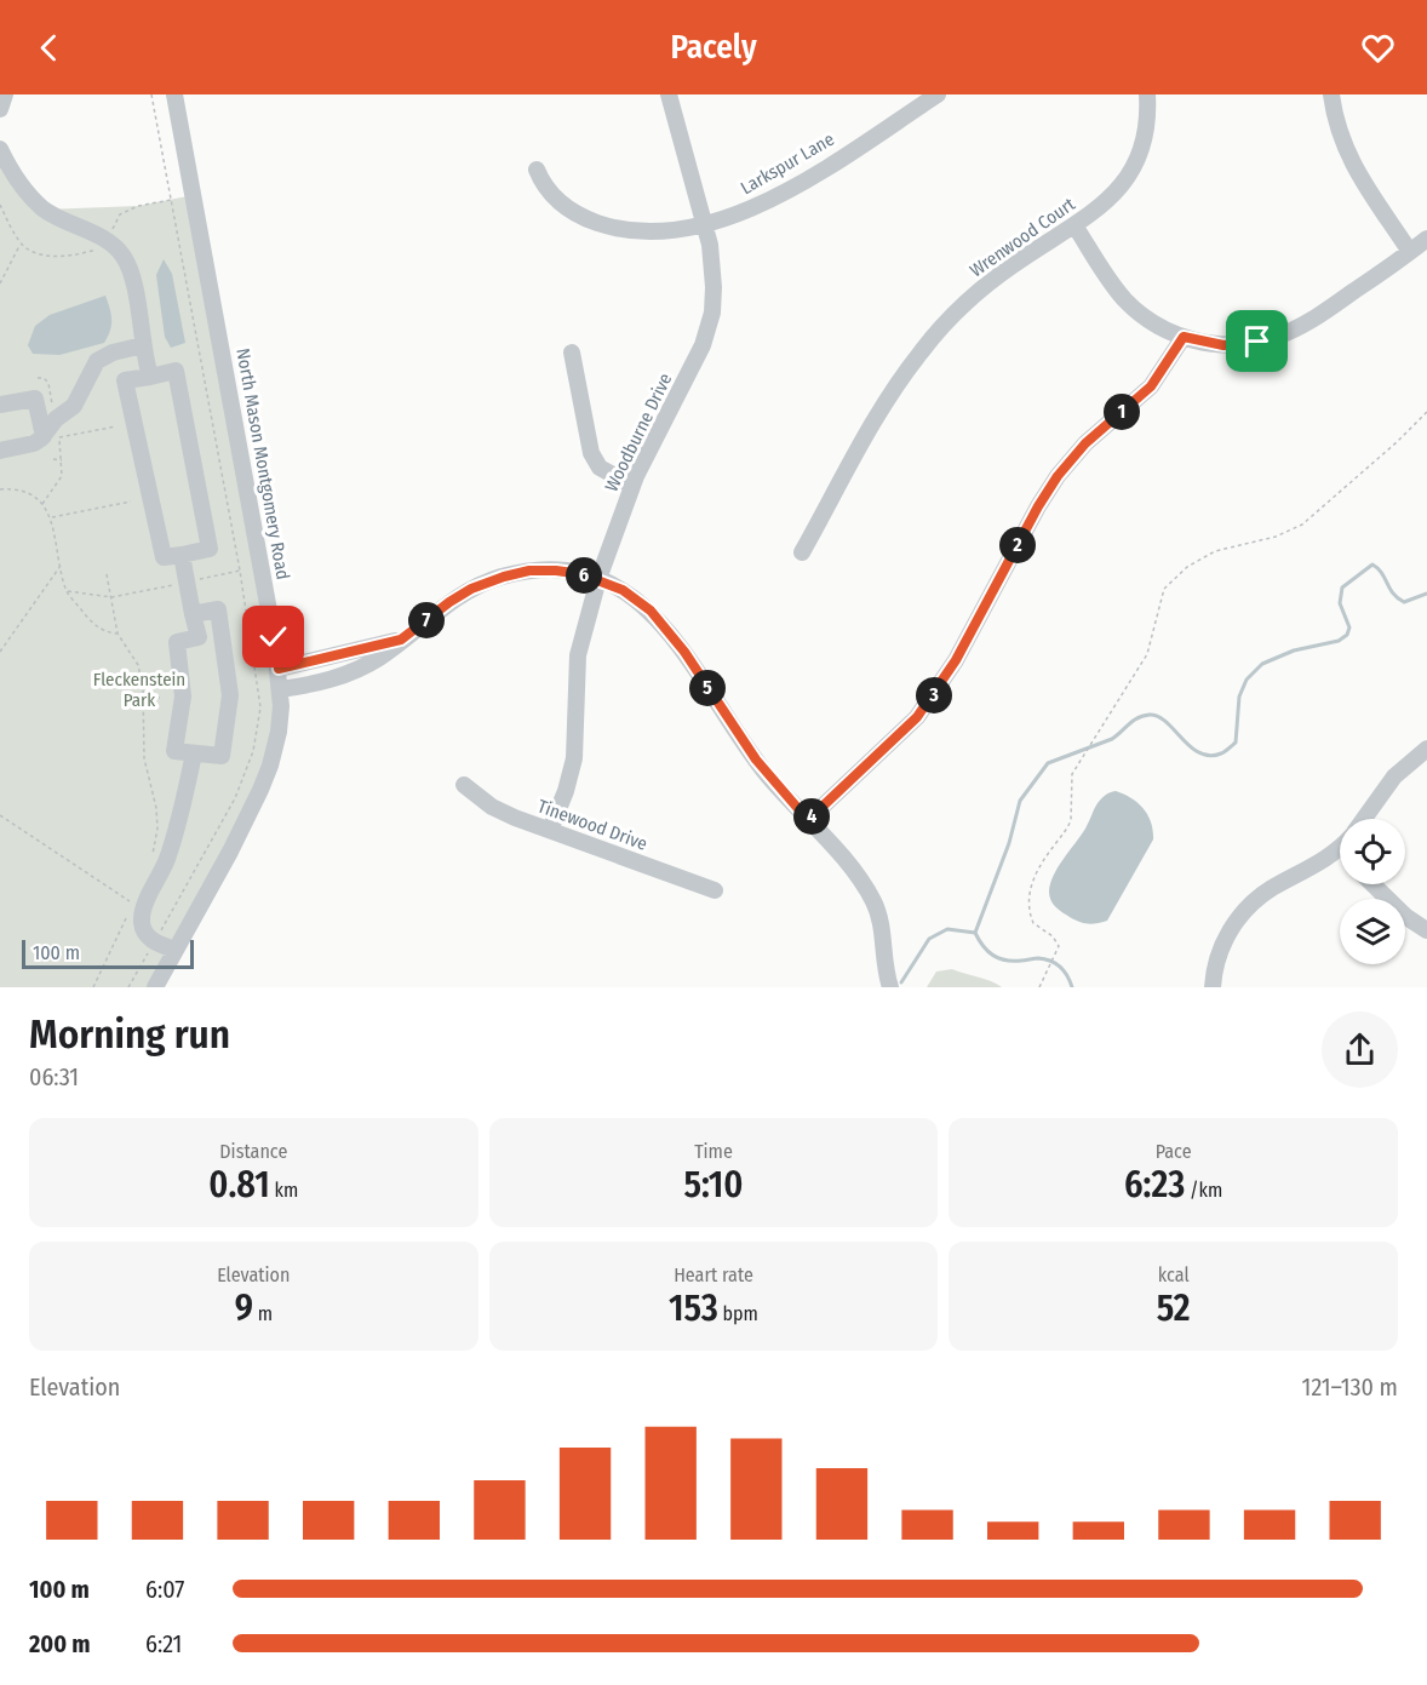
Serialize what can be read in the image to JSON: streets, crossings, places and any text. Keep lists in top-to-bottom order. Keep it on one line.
{"streets":{"street":["Larkspur Lane","Wrenwood Court","Woodburne Drive","North Mason Montgomery Road","Tinewood Drive"]},"crossings":[["Larkspur Lane","Woodburne Drive"],["Woodburne Drive","Tinewood Drive"]],"parks":["Fleckenstein Park"],"scale_bar":"100 m","page":{"header":"Pacely","pins":["1","2","6","7","5","3","4"],"scale":"100 m","heading":["Morning run","06:31"],"stats":[["Distance","0.81 km"],["Time","5:10"],["Pace","6:23 /km"],["Elevation","9 m"],["Heart rate","153 bpm"],["kcal","52"]],"chart":["Elevation","121–130 m"],"list":[{"name":"100 m","note":"6:07"},{"name":"200 m","note":"6:21"}]}}
